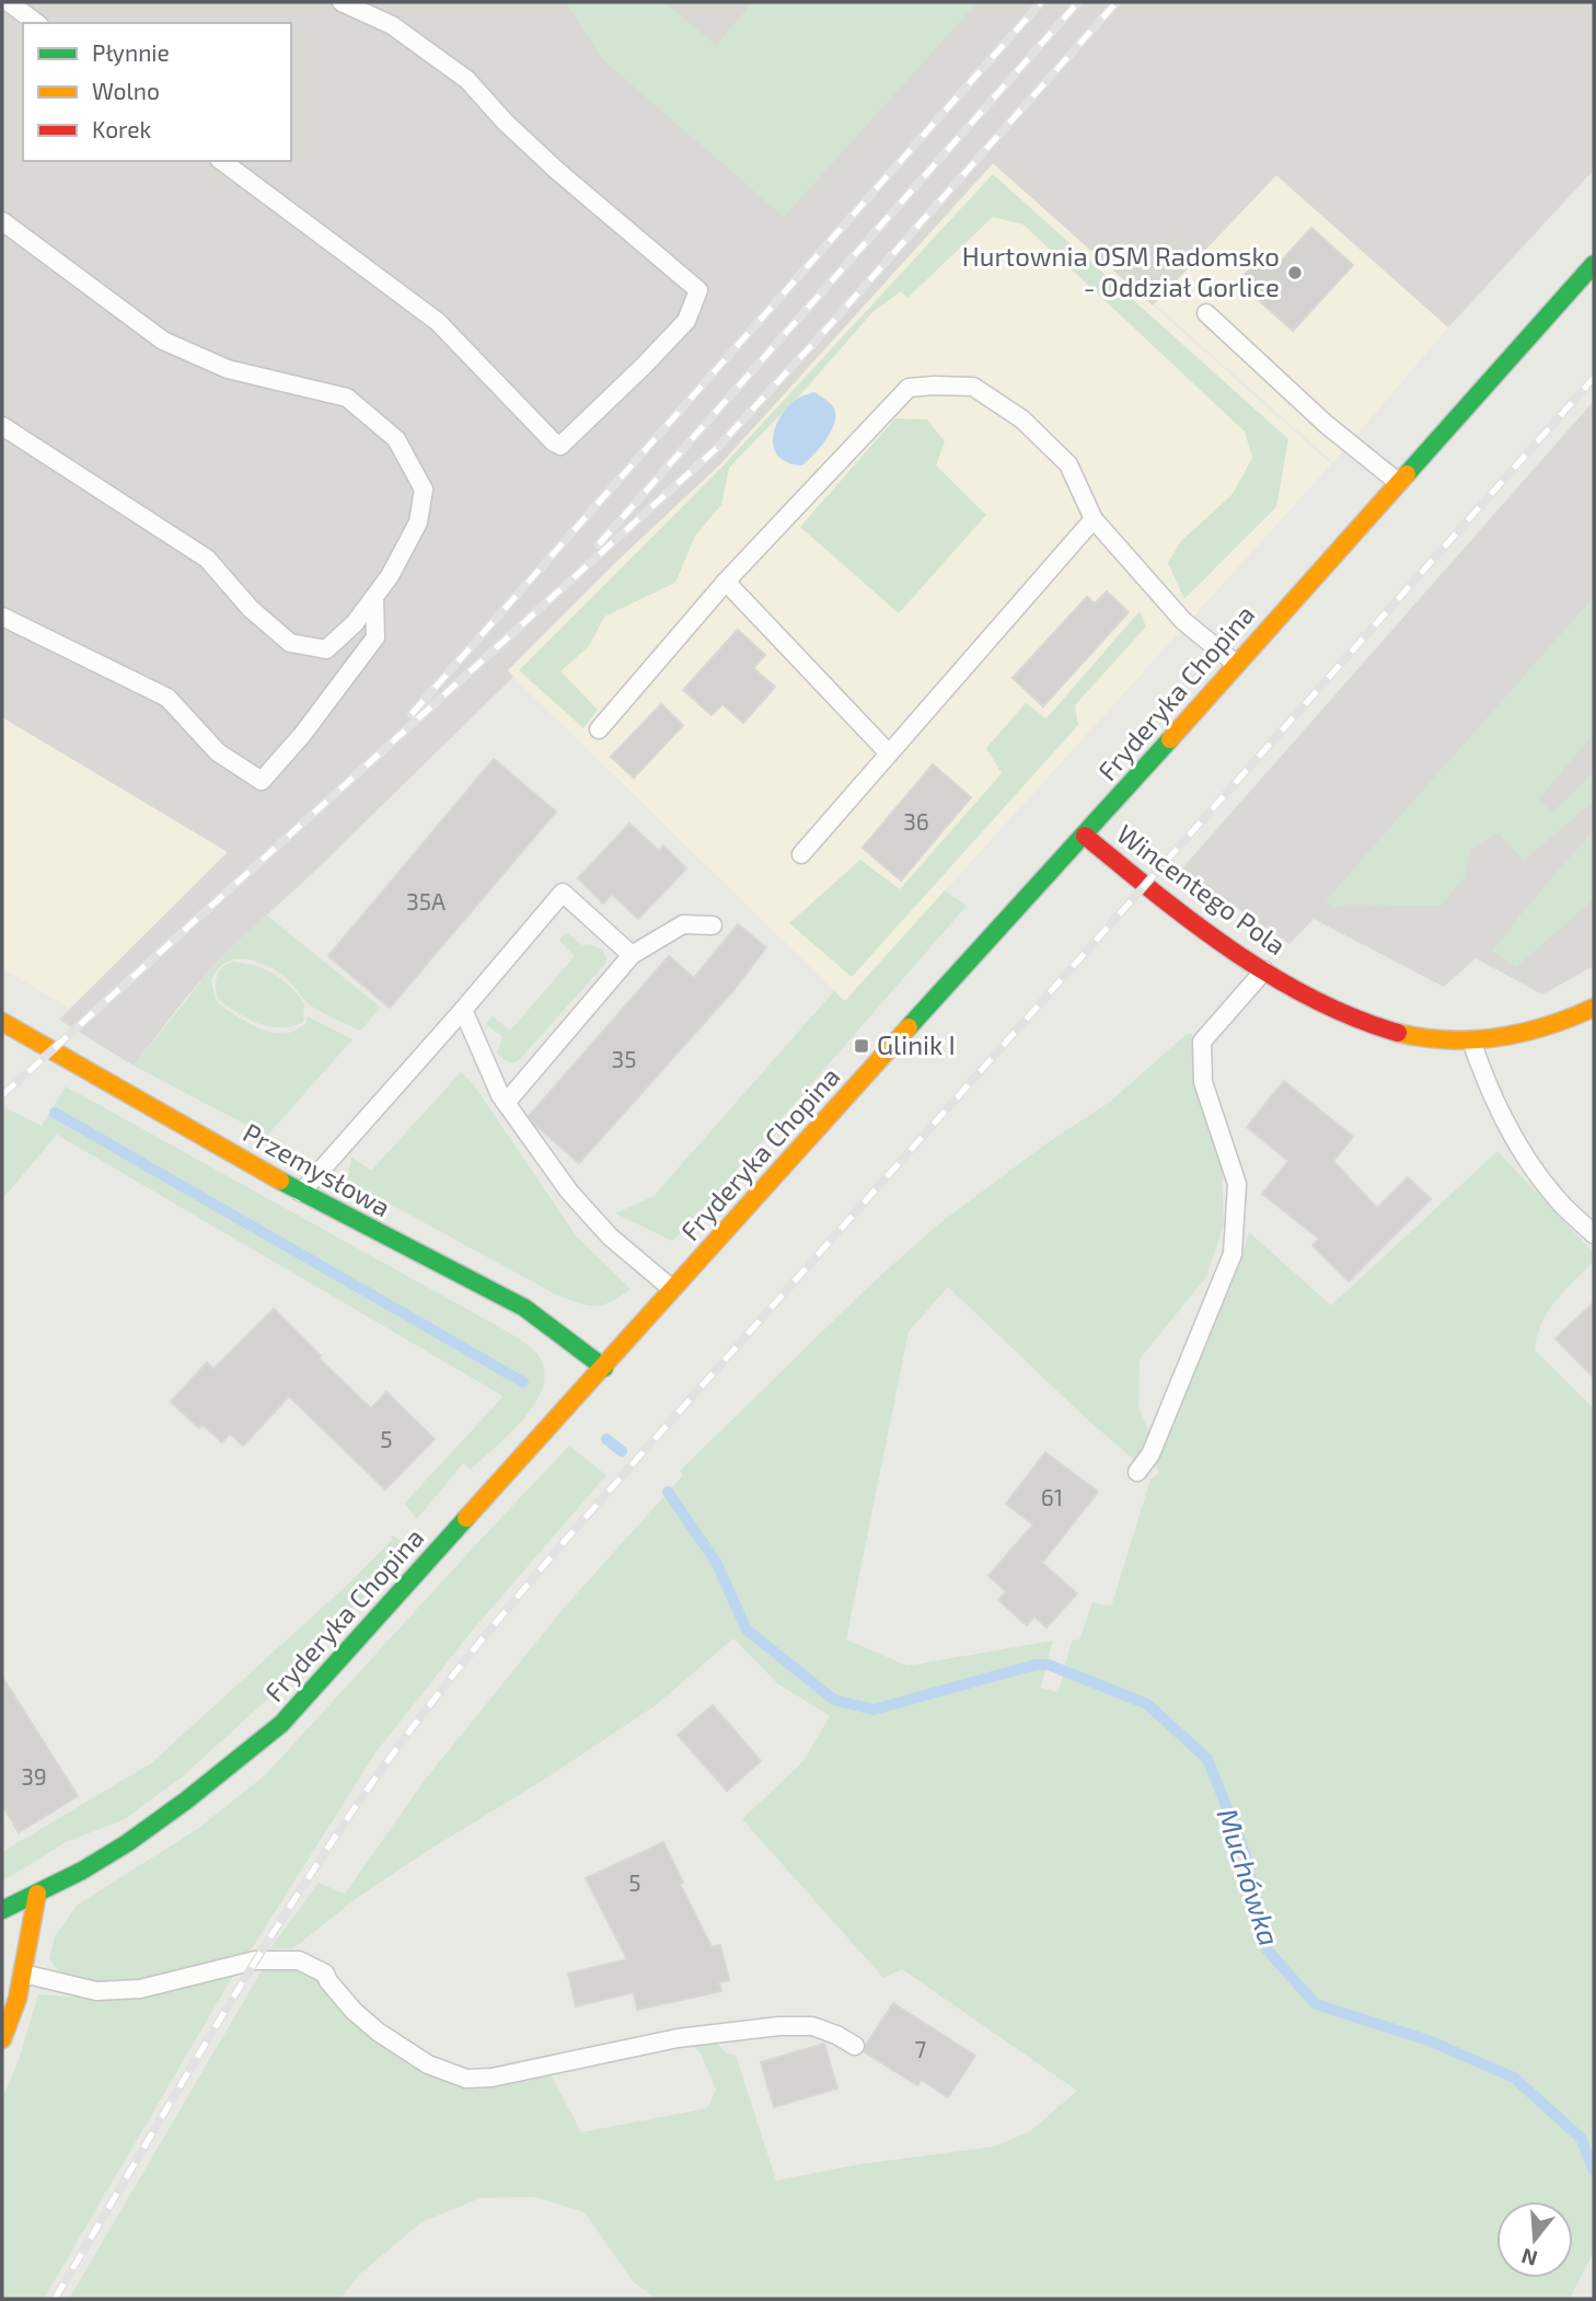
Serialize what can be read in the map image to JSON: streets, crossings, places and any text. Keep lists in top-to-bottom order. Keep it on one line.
{"streets":{"street":["Fryderyka Chopina","Wincentego Pola","Przemysłowa"]},"crossings":[["Fryderyka Chopina","Wincentego Pola"],["Fryderyka Chopina","Przemysłowa"]],"water":["Muchówka"],"places":{"other":["Hurtownia OSM Radomsko - Oddział Gorlice"],"transit":["Glinik I"]},"house_numbers":["36","35A","35","5","61","39","5","7"],"legend":["Płynnie","Wolno","Korek"],"north":"bottom"}
